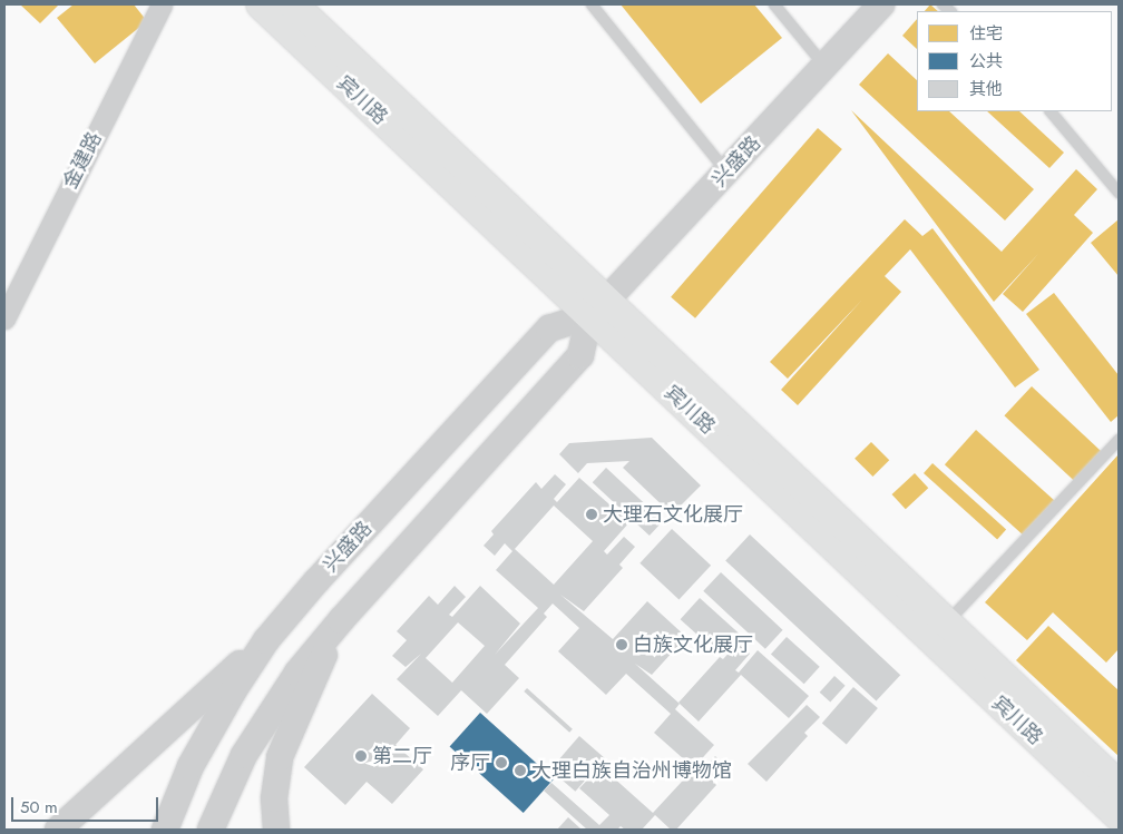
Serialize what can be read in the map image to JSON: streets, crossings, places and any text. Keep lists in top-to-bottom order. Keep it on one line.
{"streets":{"main road":["宾川路"],"street":["金建路","兴盛路"]},"crossings":[["宾川路","兴盛路"]],"places":["大理石文化展厅","白族文化展厅","第二厅","序厅","大理白族自治州博物馆"],"legend":["住宅","公共","其他"],"scale_bar":"50 m"}
